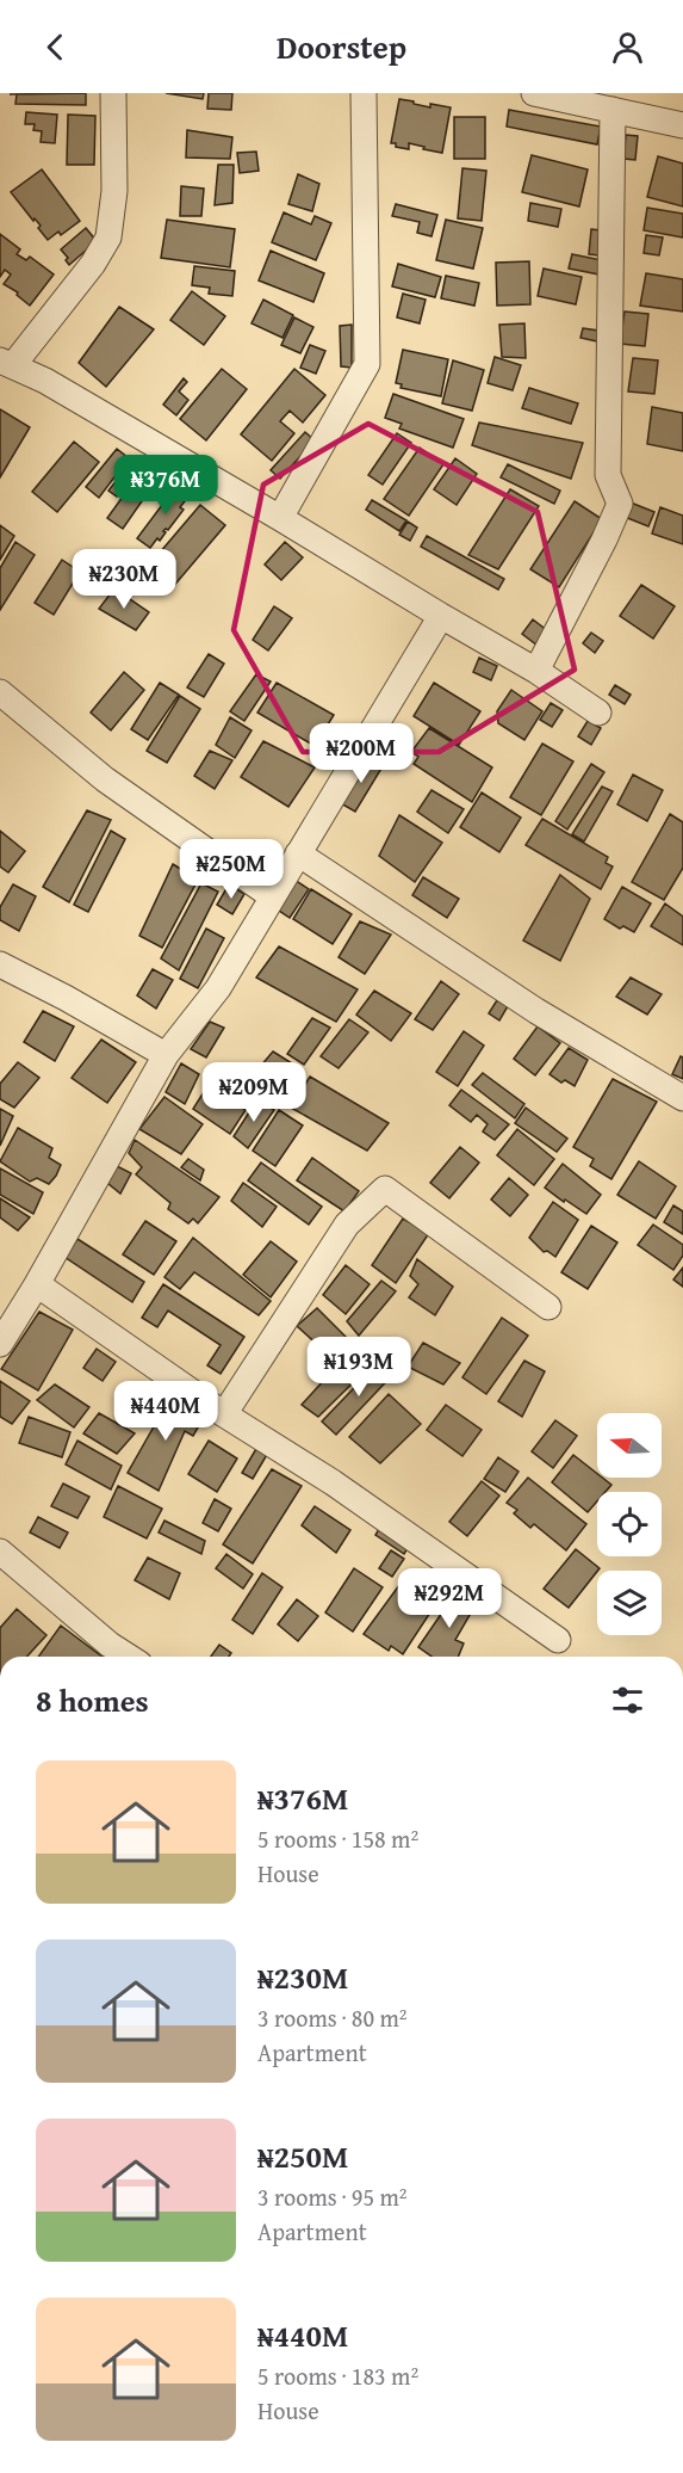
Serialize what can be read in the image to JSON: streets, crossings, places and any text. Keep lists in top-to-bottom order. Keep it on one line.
{"north":"left","page":{"header":"Doorstep","price":["₦376M","₦230M","₦200M","₦250M","₦209M","₦193M","₦440M","₦292M"],"heading":"8 homes","list":[{"name":"₦376M","note":"5 rooms · 158 m² · House"},{"name":"₦230M","note":"3 rooms · 80 m² · Apartment"},{"name":"₦250M","note":"3 rooms · 95 m² · Apartment"},{"name":"₦440M","note":"5 rooms · 183 m² · House"}]}}
